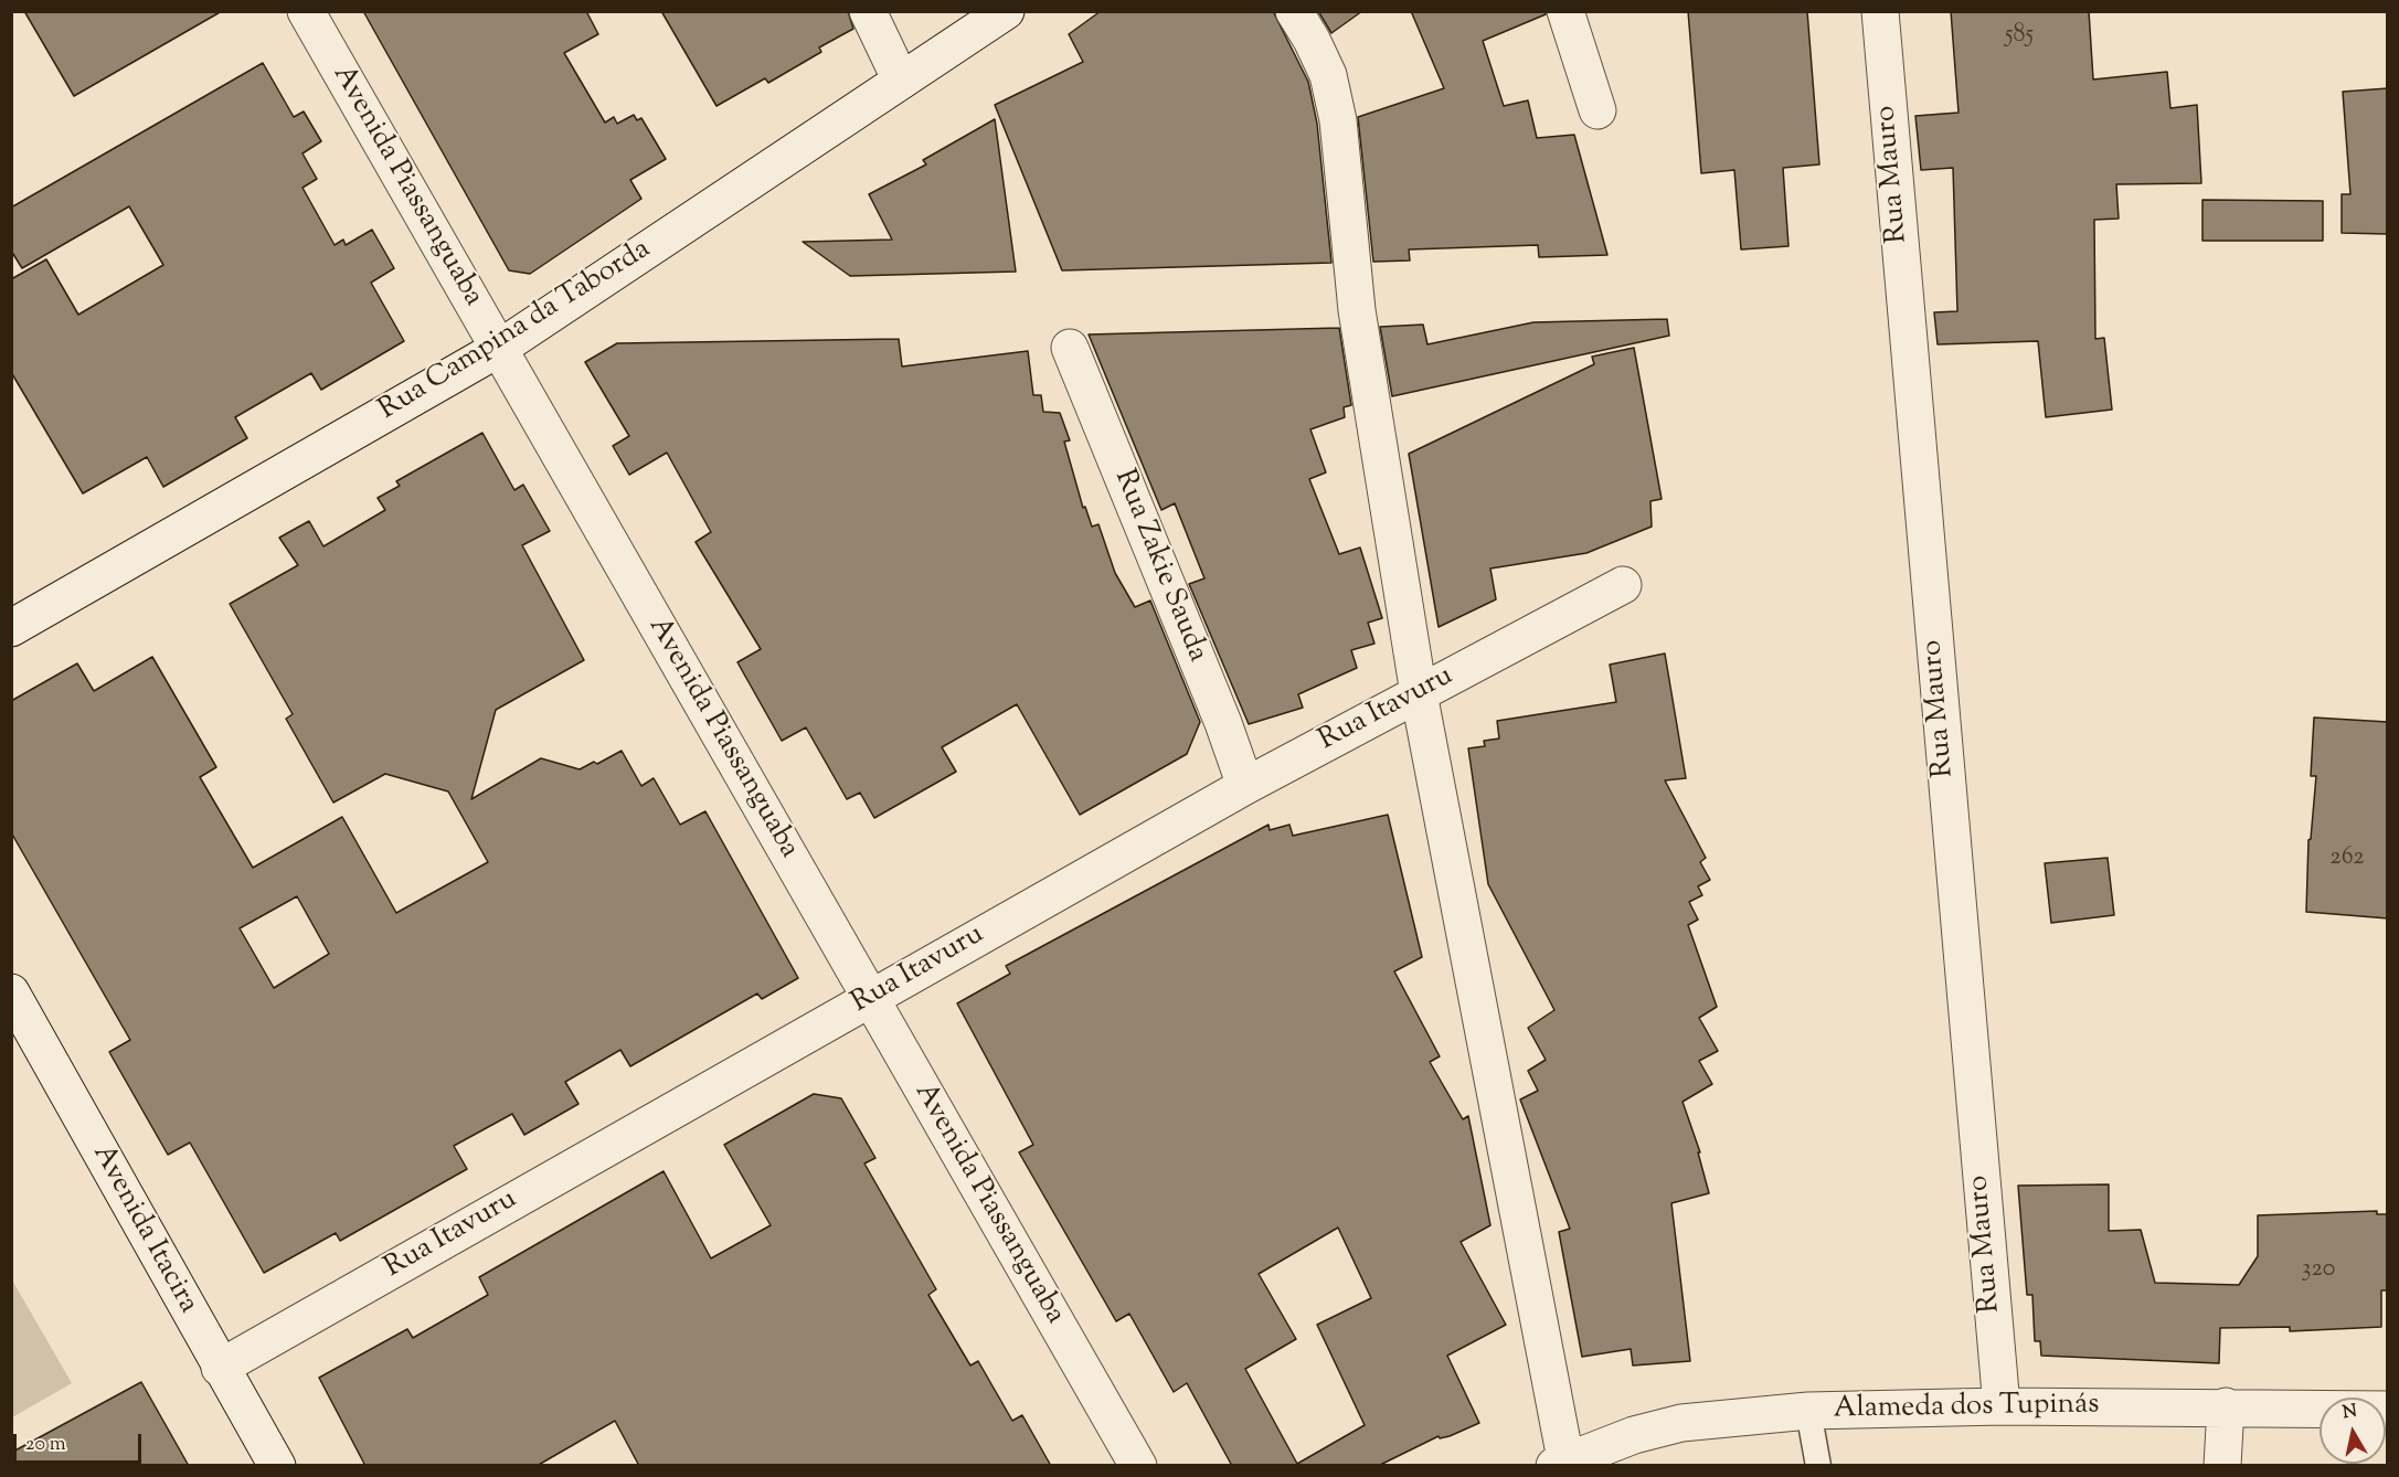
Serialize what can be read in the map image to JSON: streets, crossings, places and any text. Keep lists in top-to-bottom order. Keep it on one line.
{"streets":{"street":["Rua Mauro","Avenida Piassanguaba","Rua Campina da Taborda","Rua Zakie Sauda","Rua Itavuru","Avenida Itacira","Alameda dos Tupinás"]},"crossings":[["Rua Mauro","Alameda dos Tupinás"],["Avenida Piassanguaba","Rua Campina da Taborda"],["Avenida Piassanguaba","Rua Itavuru"],["Rua Zakie Sauda","Rua Itavuru"],["Rua Itavuru","Avenida Itacira"]],"house_numbers":["585","262","320"],"scale_bar":"20 m","north":"top"}
